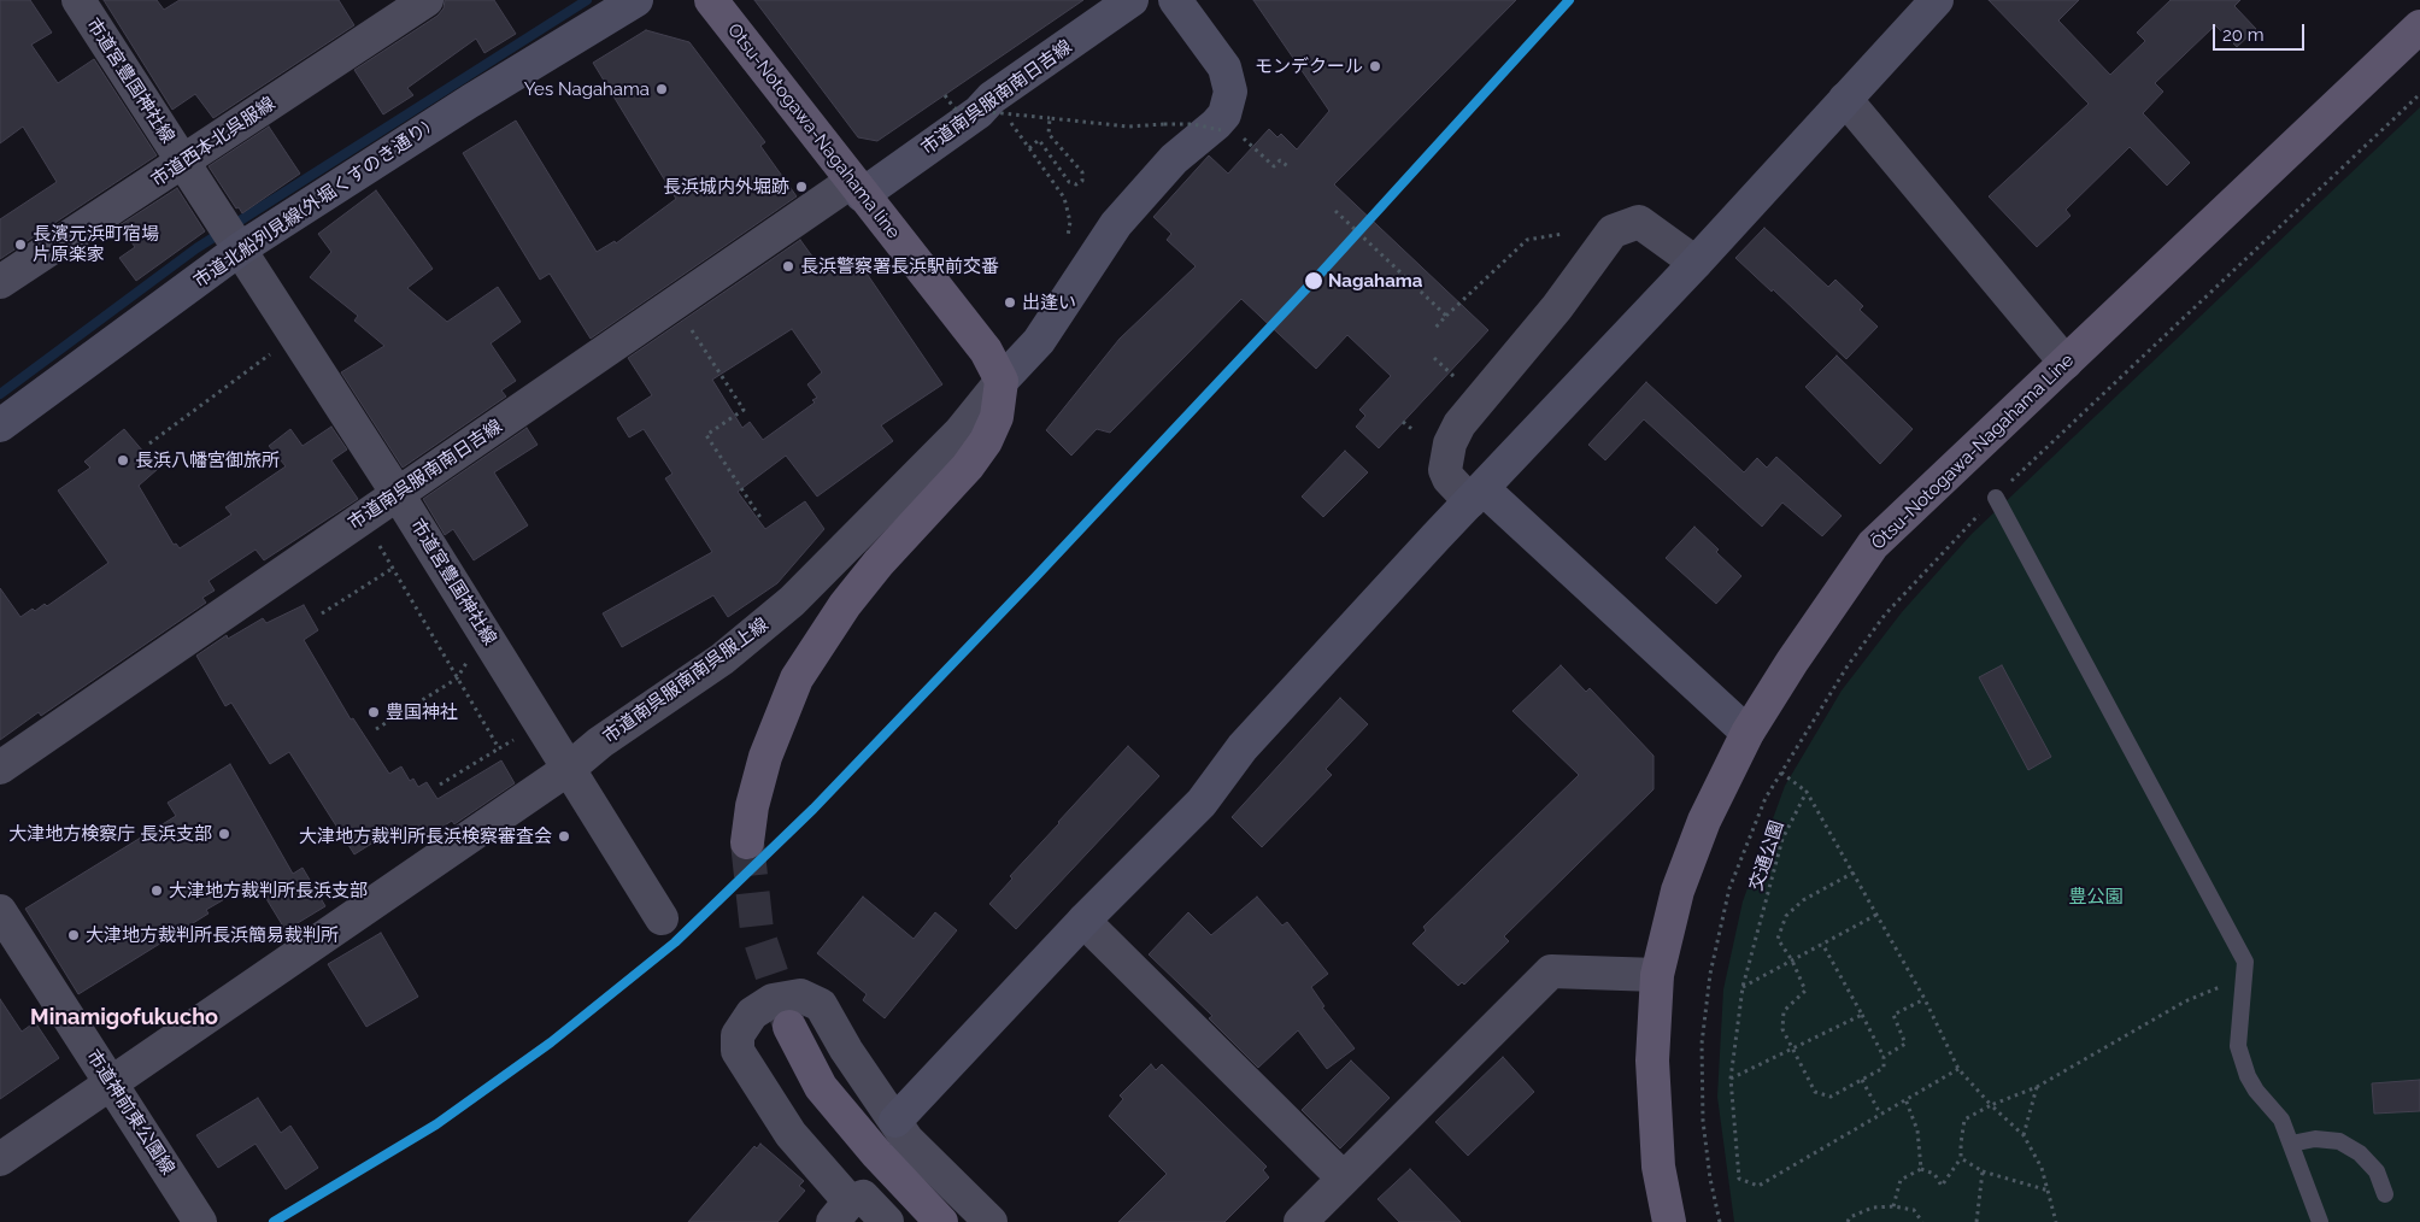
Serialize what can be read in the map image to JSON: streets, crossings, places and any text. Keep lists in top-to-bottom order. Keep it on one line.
{"streets":{"main road":["Otsu-Notogawa-Nagahama line","Ōtsu-Notogawa-Nagahama Line"],"street":["市道宮豊国神社線","市道南呉服南南日吉線","市道西本北呉服線","市道北船列見線(外堀くすのき通り)","市道南呉服南南呉服上線","市道神前東公園線"],"path":["交通公園"]},"crossings":[["市道宮豊国神社線","市道南呉服南南日吉線"],["市道宮豊国神社線","市道西本北呉服線"],["市道宮豊国神社線","市道北船列見線(外堀くすのき通り)"],["市道宮豊国神社線","市道南呉服南南呉服上線"],["市道南呉服南南日吉線","Otsu-Notogawa-Nagahama line"],["Otsu-Notogawa-Nagahama line","市道南呉服南南呉服上線"],["市道南呉服南南呉服上線","市道神前東公園線"]],"districts":["Minamigofukucho"],"parks":["豊公園"],"places":["モンデクール","Yes Nagahama","長浜城内外堀跡","長濱元浜町宿場 片原楽家","長浜警察署長浜駅前交番","Nagahama","出逢い","長浜八幡宮御旅所","豊国神社","大津地方検察庁 長浜支部","大津地方裁判所長浜検察審査会","大津地方裁判所長浜支部","大津地方裁判所長浜簡易裁判所"],"scale_bar":"20 m"}
